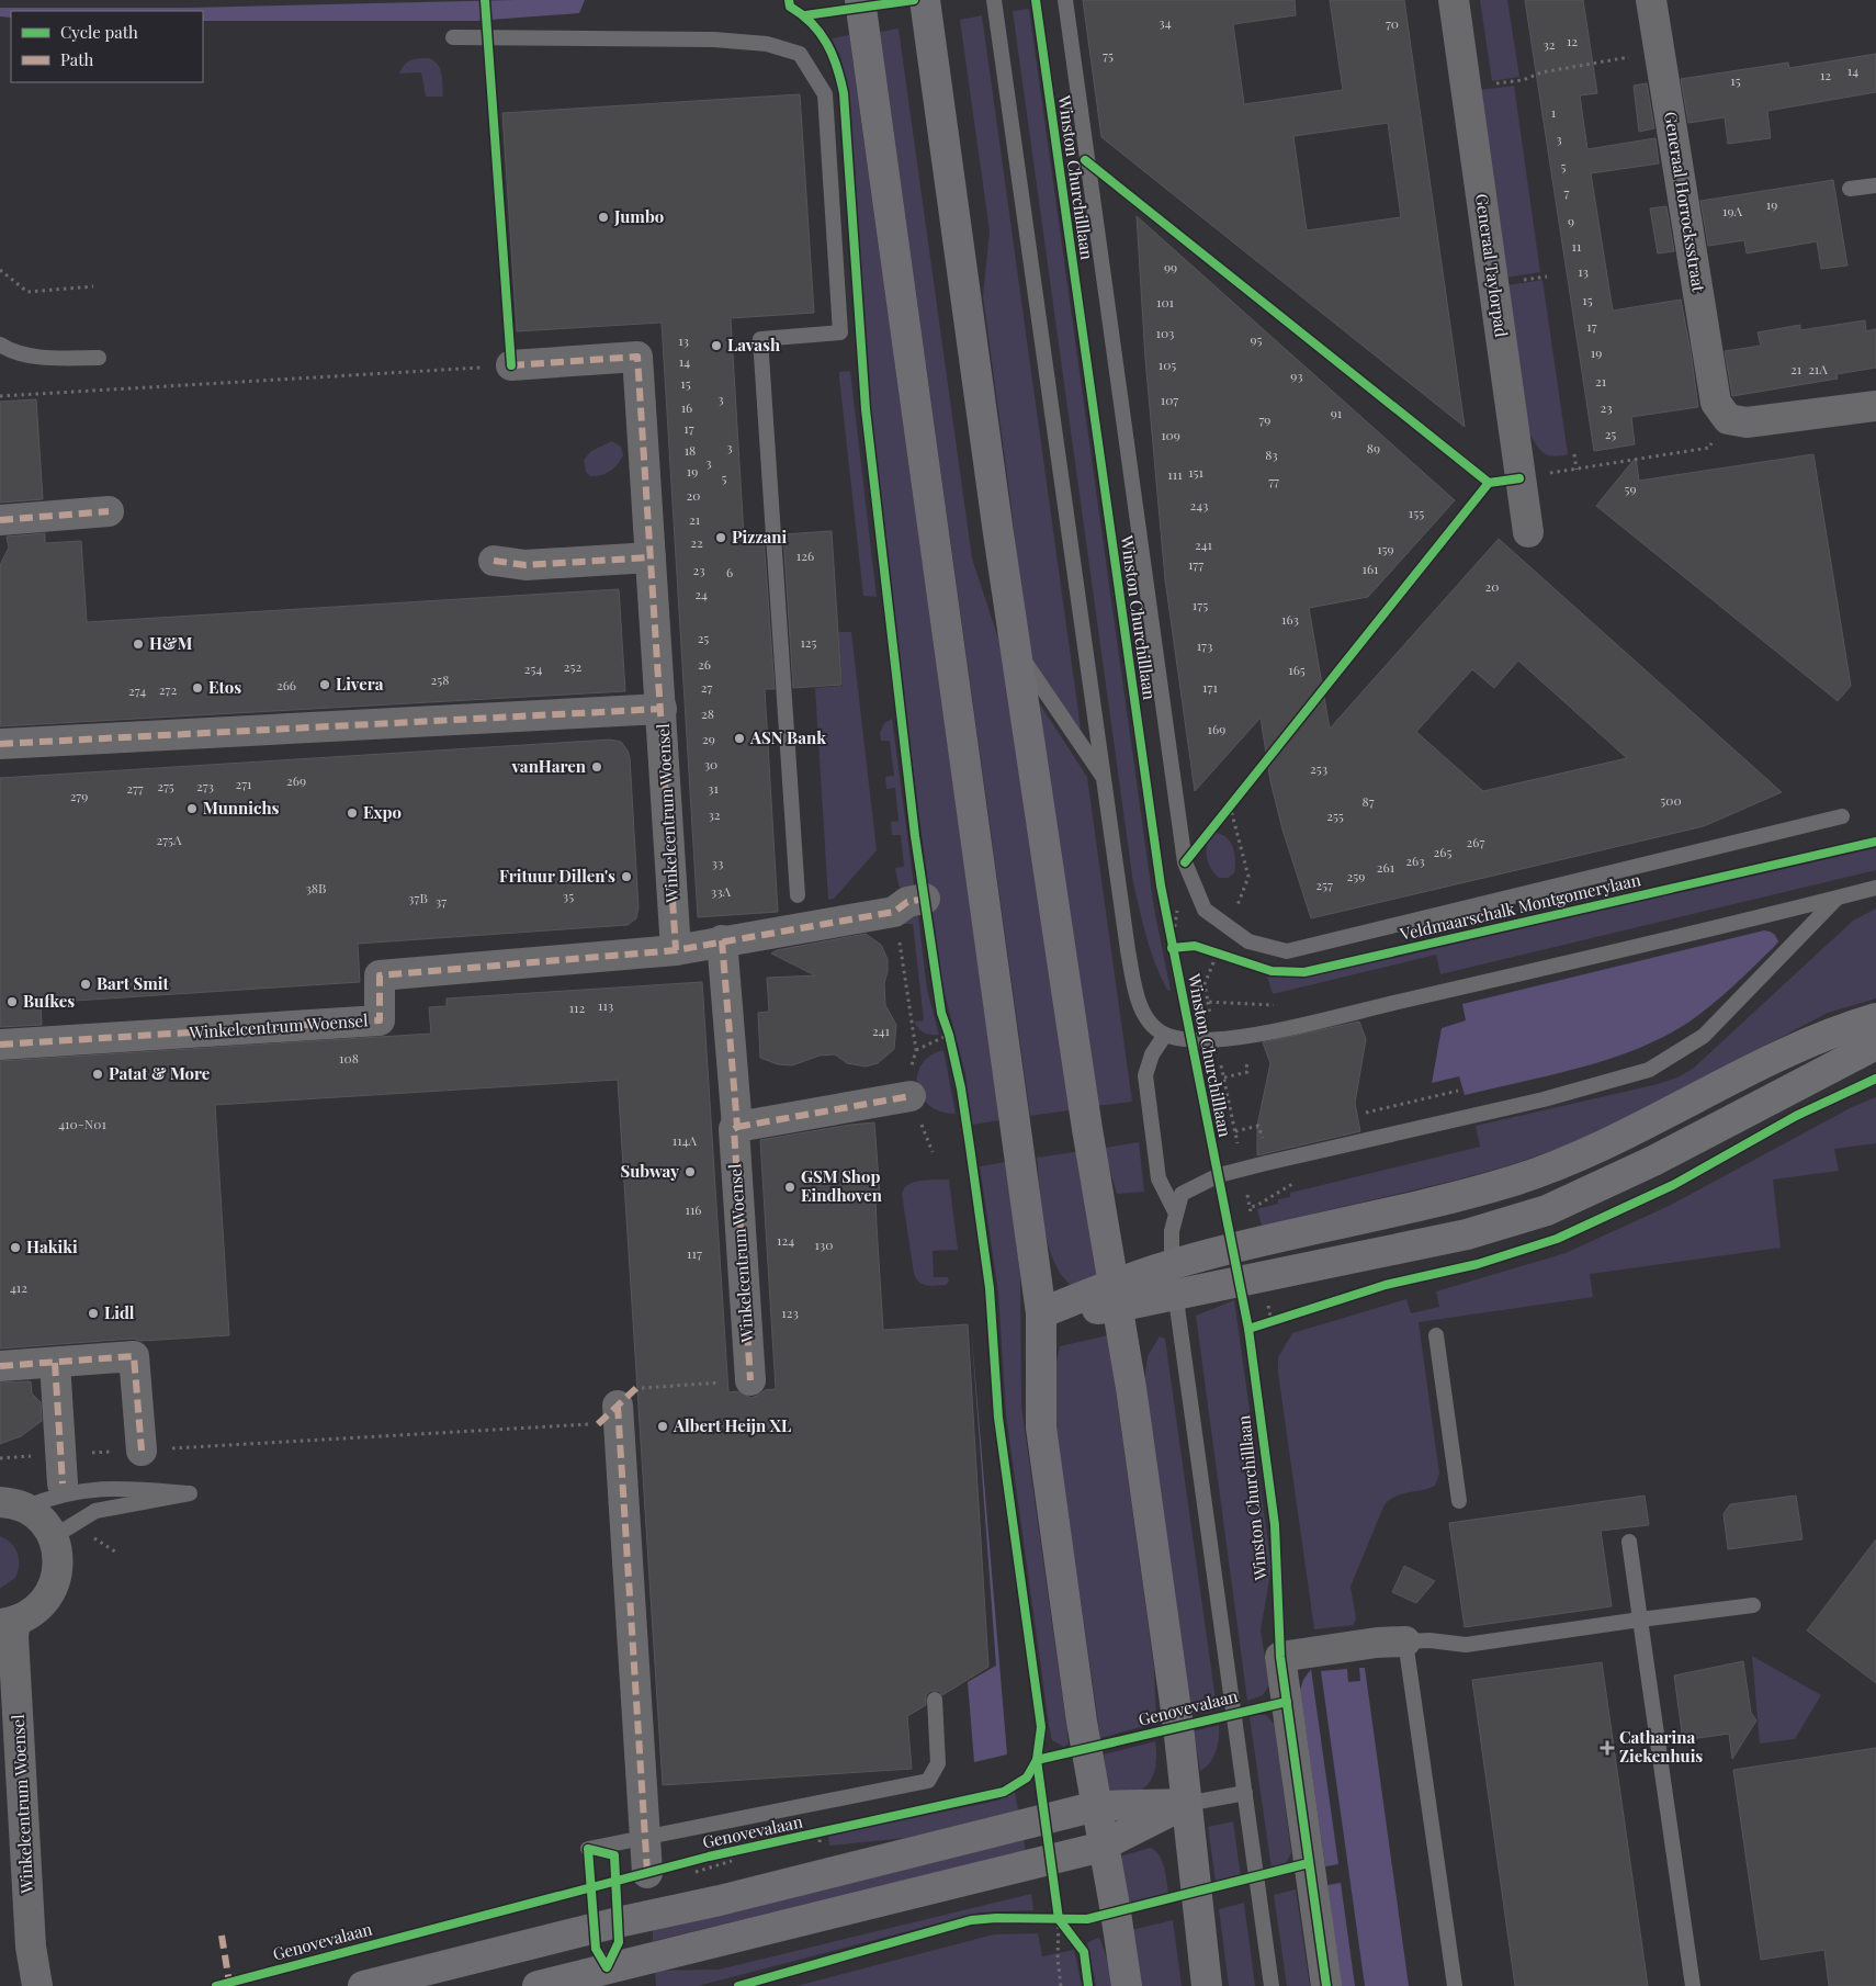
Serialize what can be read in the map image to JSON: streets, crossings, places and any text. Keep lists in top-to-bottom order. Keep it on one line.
{"streets":{"street":["Generaal Horrocksstraat","Generaal Taylorpad","Winkelcentrum Woensel"],"cycle path":["Winston Churchilllaan","Veldmaarschalk Montgomerylaan","Genovevalaan"]},"places":{"other":["Jumbo","Lavash","Pizzani","H&M","Livera","Etos","ASN Bank","vanHaren","Munnichs","Expo","Frituur Dillen's","Bart Smit","Bufkes","Patat & More","Subway","GSM Shop Eindhoven","Hakiki","Lidl","Albert Heijn XL"],"health":["Catharina Ziekenhuis"]},"house_numbers":["34","70","12","32","75","14","12","15","1","3","5","7","19","19A","9","11","99","13","15","101","17","103","95","13","19","14","105","21","21A","93","21","15","3","107","16","23","91","79","17","25","109","3","89","18","83","3","19","151","111","5","77","59","20","243","155","21","22","241","159","126","177","161","23","6","20","24","175","163","25","125","173","26","252","254","165","258","266","27","171","272","274","28","169","29","30","253","269","271","275","273","277","31","279","500","87","32","255","275A","267","265","263","33","261","259","257","38B","33A","35","37B","37","113","112","241","108","410-N01","114A","116","124","130","117","412","123"],"legend":["Cycle path","Path"]}
